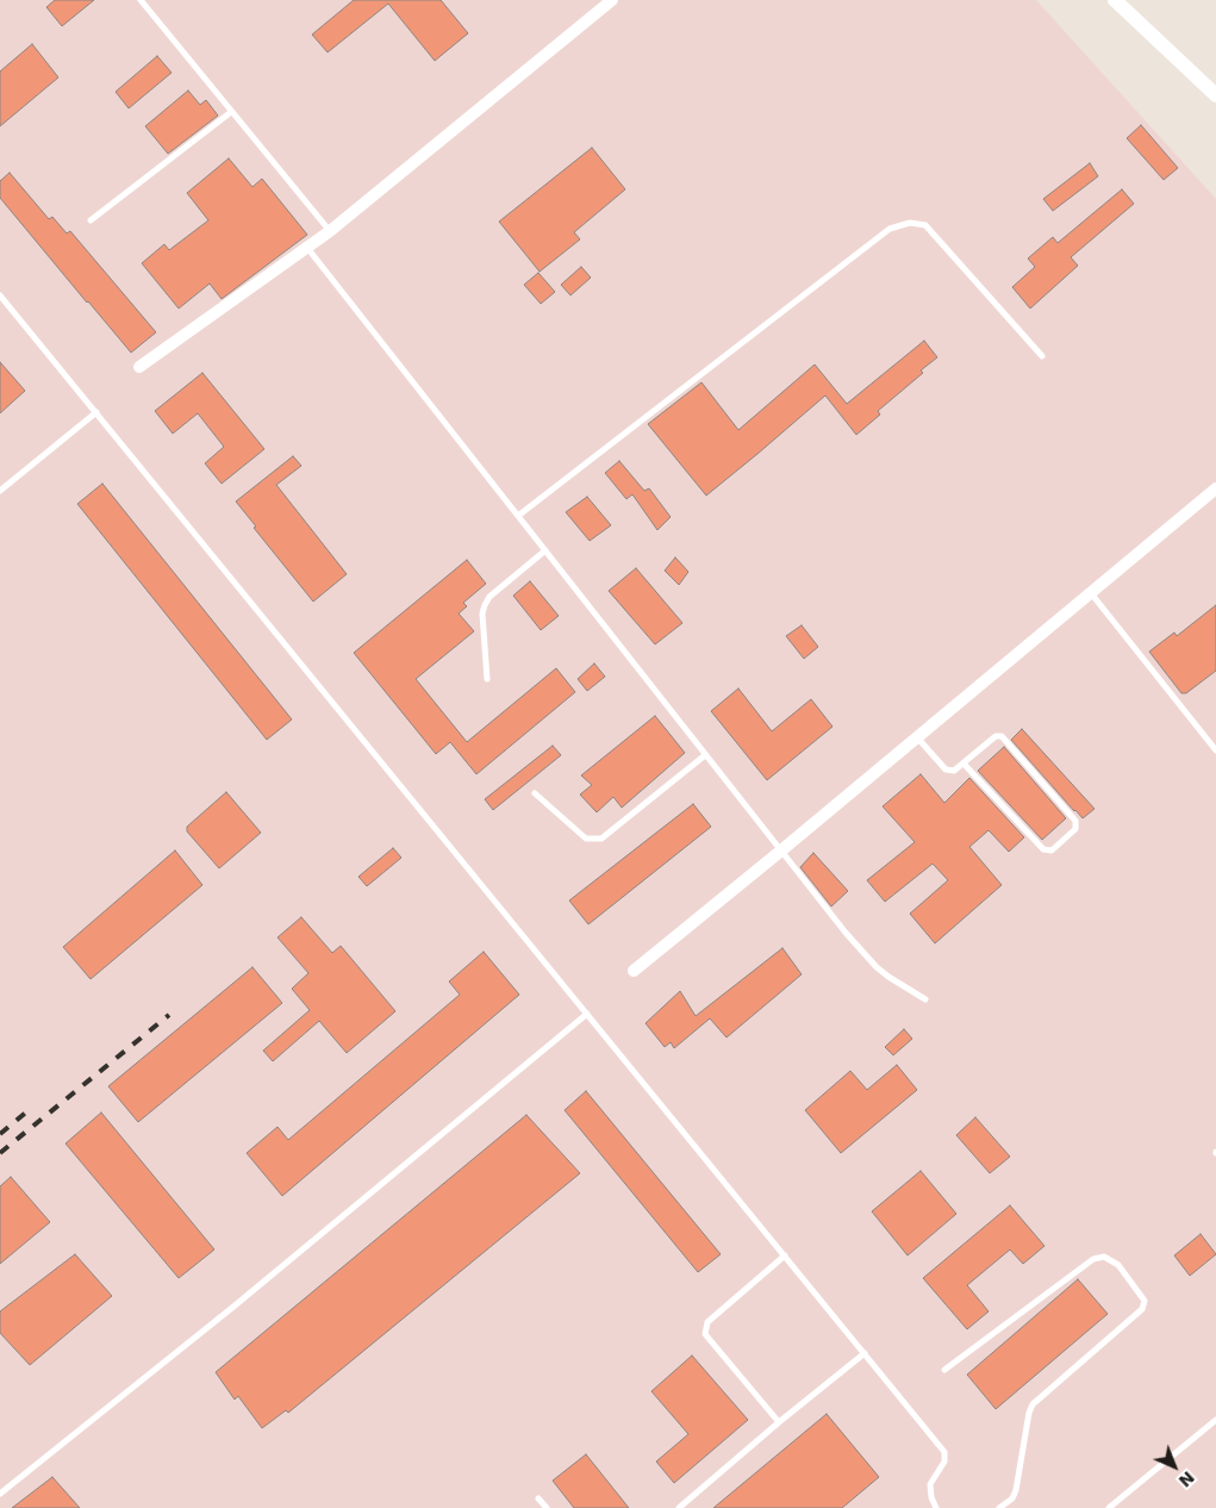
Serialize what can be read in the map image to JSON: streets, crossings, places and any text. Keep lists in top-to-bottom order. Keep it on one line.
{"north":"bottom right"}
